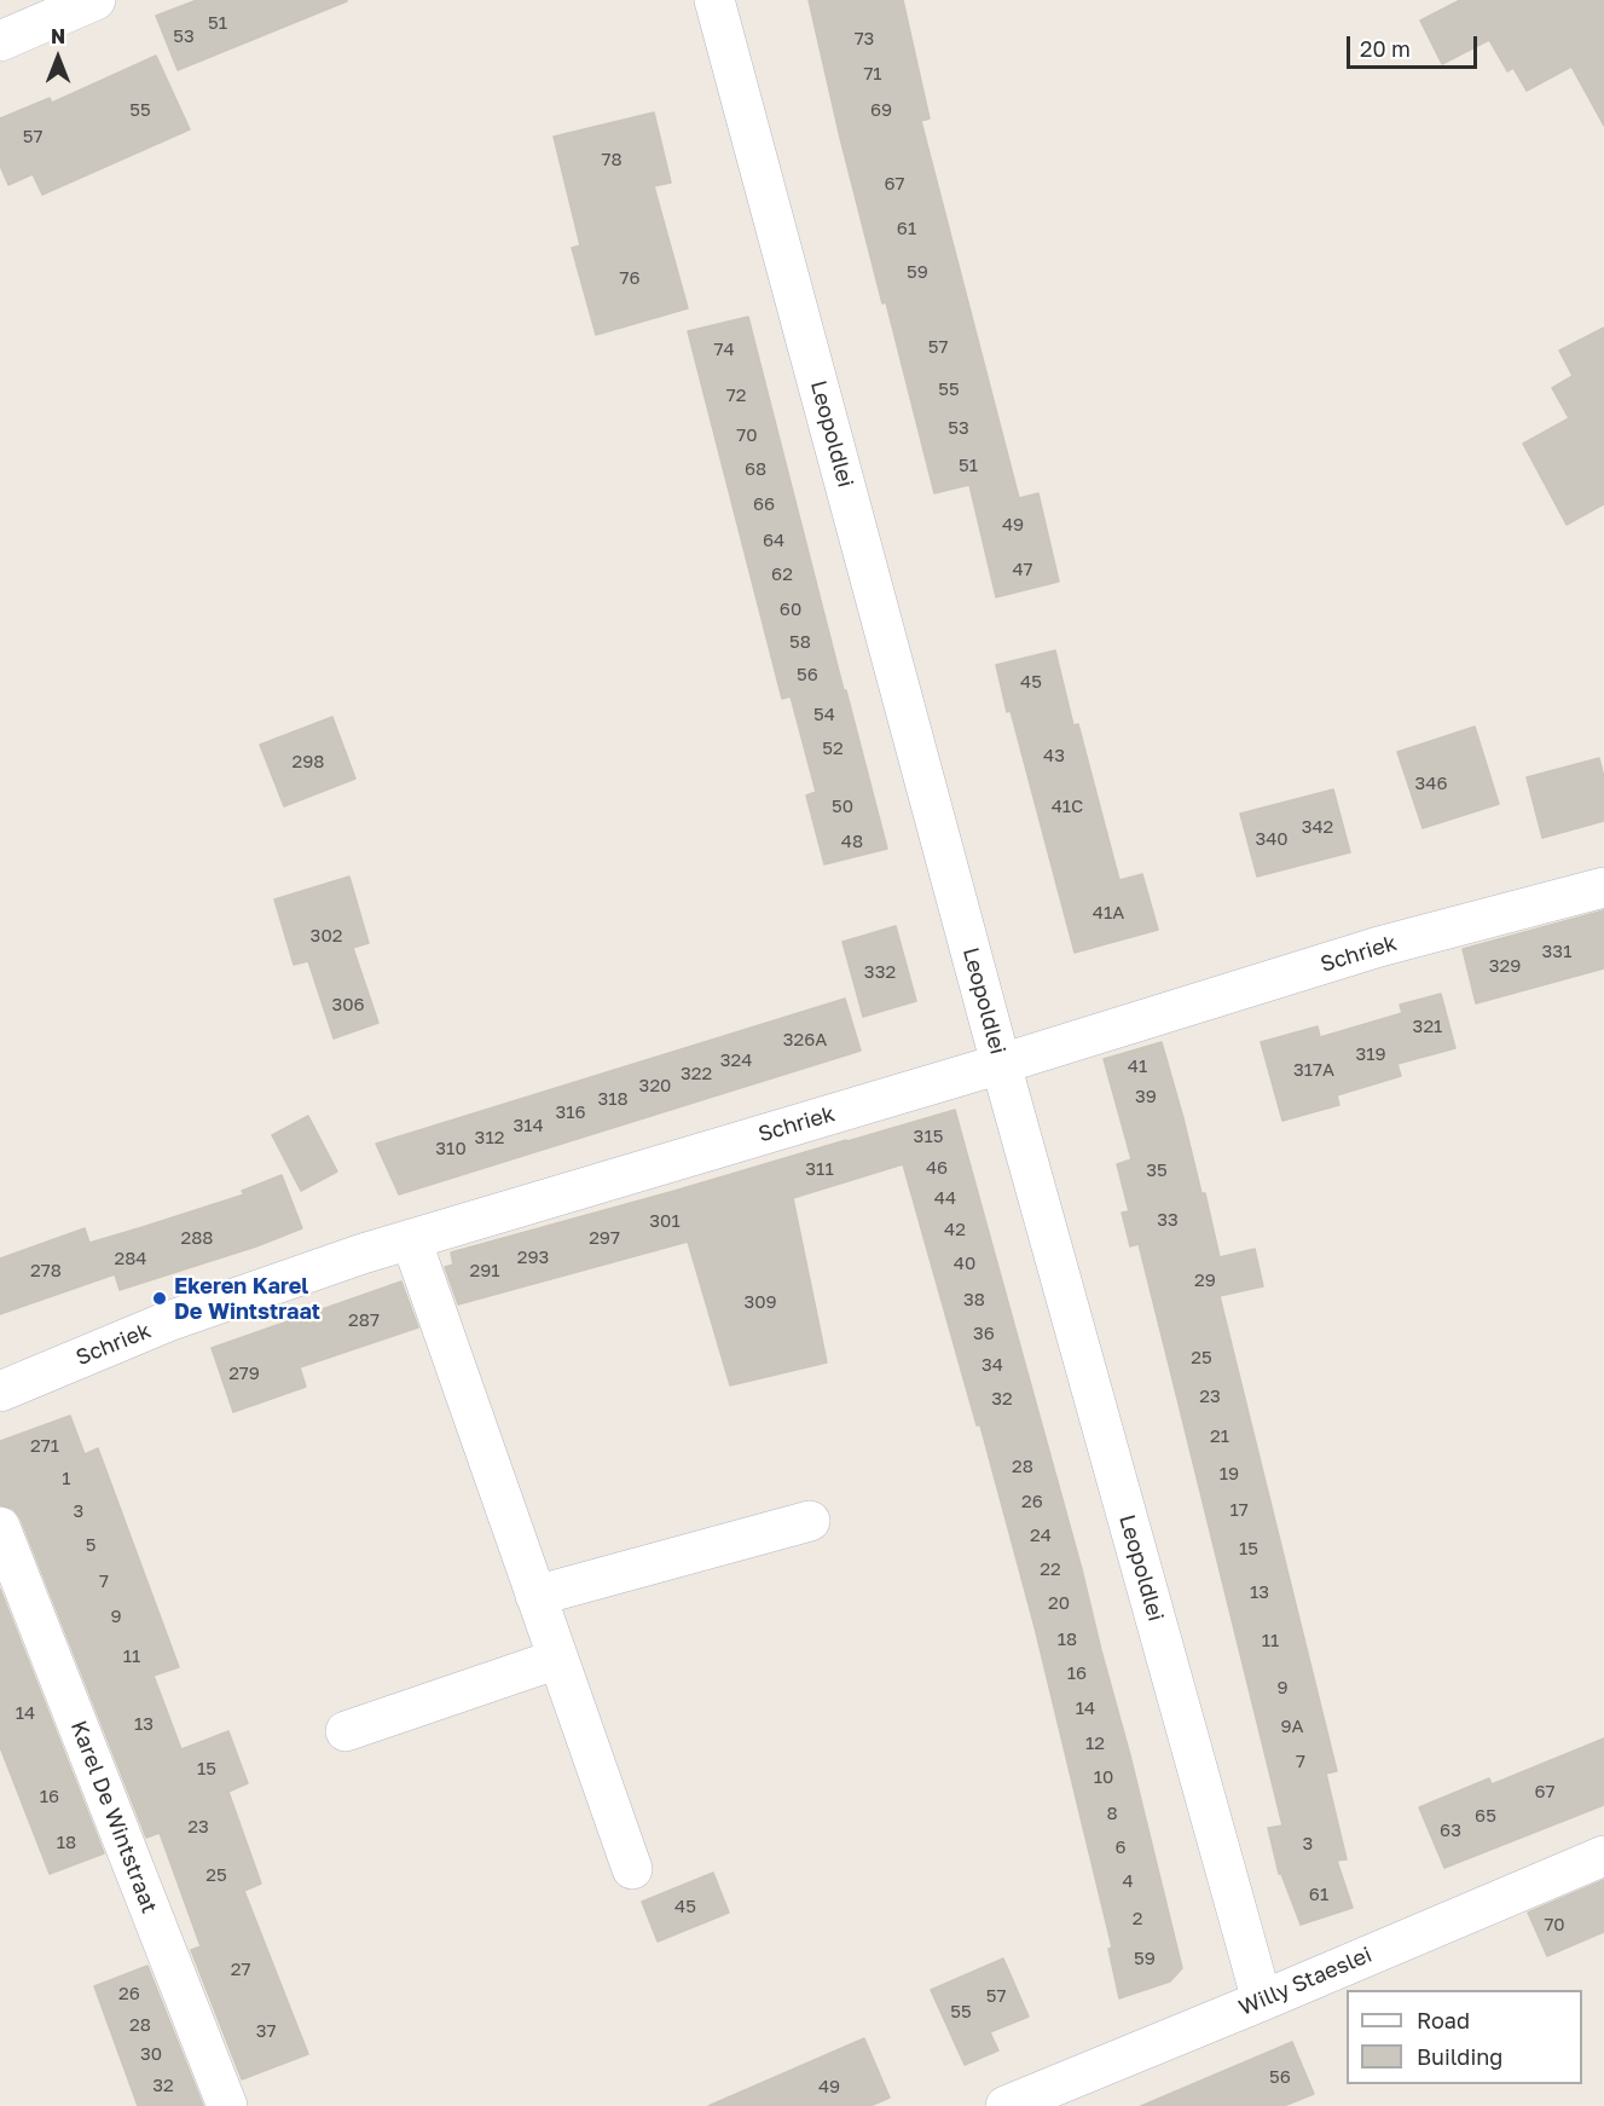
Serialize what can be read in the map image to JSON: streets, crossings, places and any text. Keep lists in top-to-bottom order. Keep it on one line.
{"streets":{"street":["Leopoldlei","Schriek","Karel De Wintstraat","Willy Staeslei"]},"crossings":[["Leopoldlei","Schriek"],["Leopoldlei","Willy Staeslei"]],"places":["Ekeren Karel De Wintstraat"],"house_numbers":["51","53","73","71","55","69","57","78","67","61","59","76","57","74","55","72","53","70","51","68","66","49","64","47","62","60","58","56","45","54","52","43","298","346","50","41C","342","340","48","41A","302","331","329","332","306","321","326A","319","324","41","317A","322","320","39","318","316","314","315","312","310","46","311","35","44","33","301","42","288","297","293","284","40","278","291","29","38","309","287","36","25","34","279","23","32","21","271","28","19","1","26","17","3","24","5","15","22","7","13","20","9","18","11","11","16","9","14","14","13","9A","12","7","15","10","67","16","8","65","23","63","18","3","6","25","4","61","45","2","70","59","27","26","57","55","28","37","30","56","32","49"],"legend":["Road","Building"],"scale_bar":"20 m","north":"top"}
